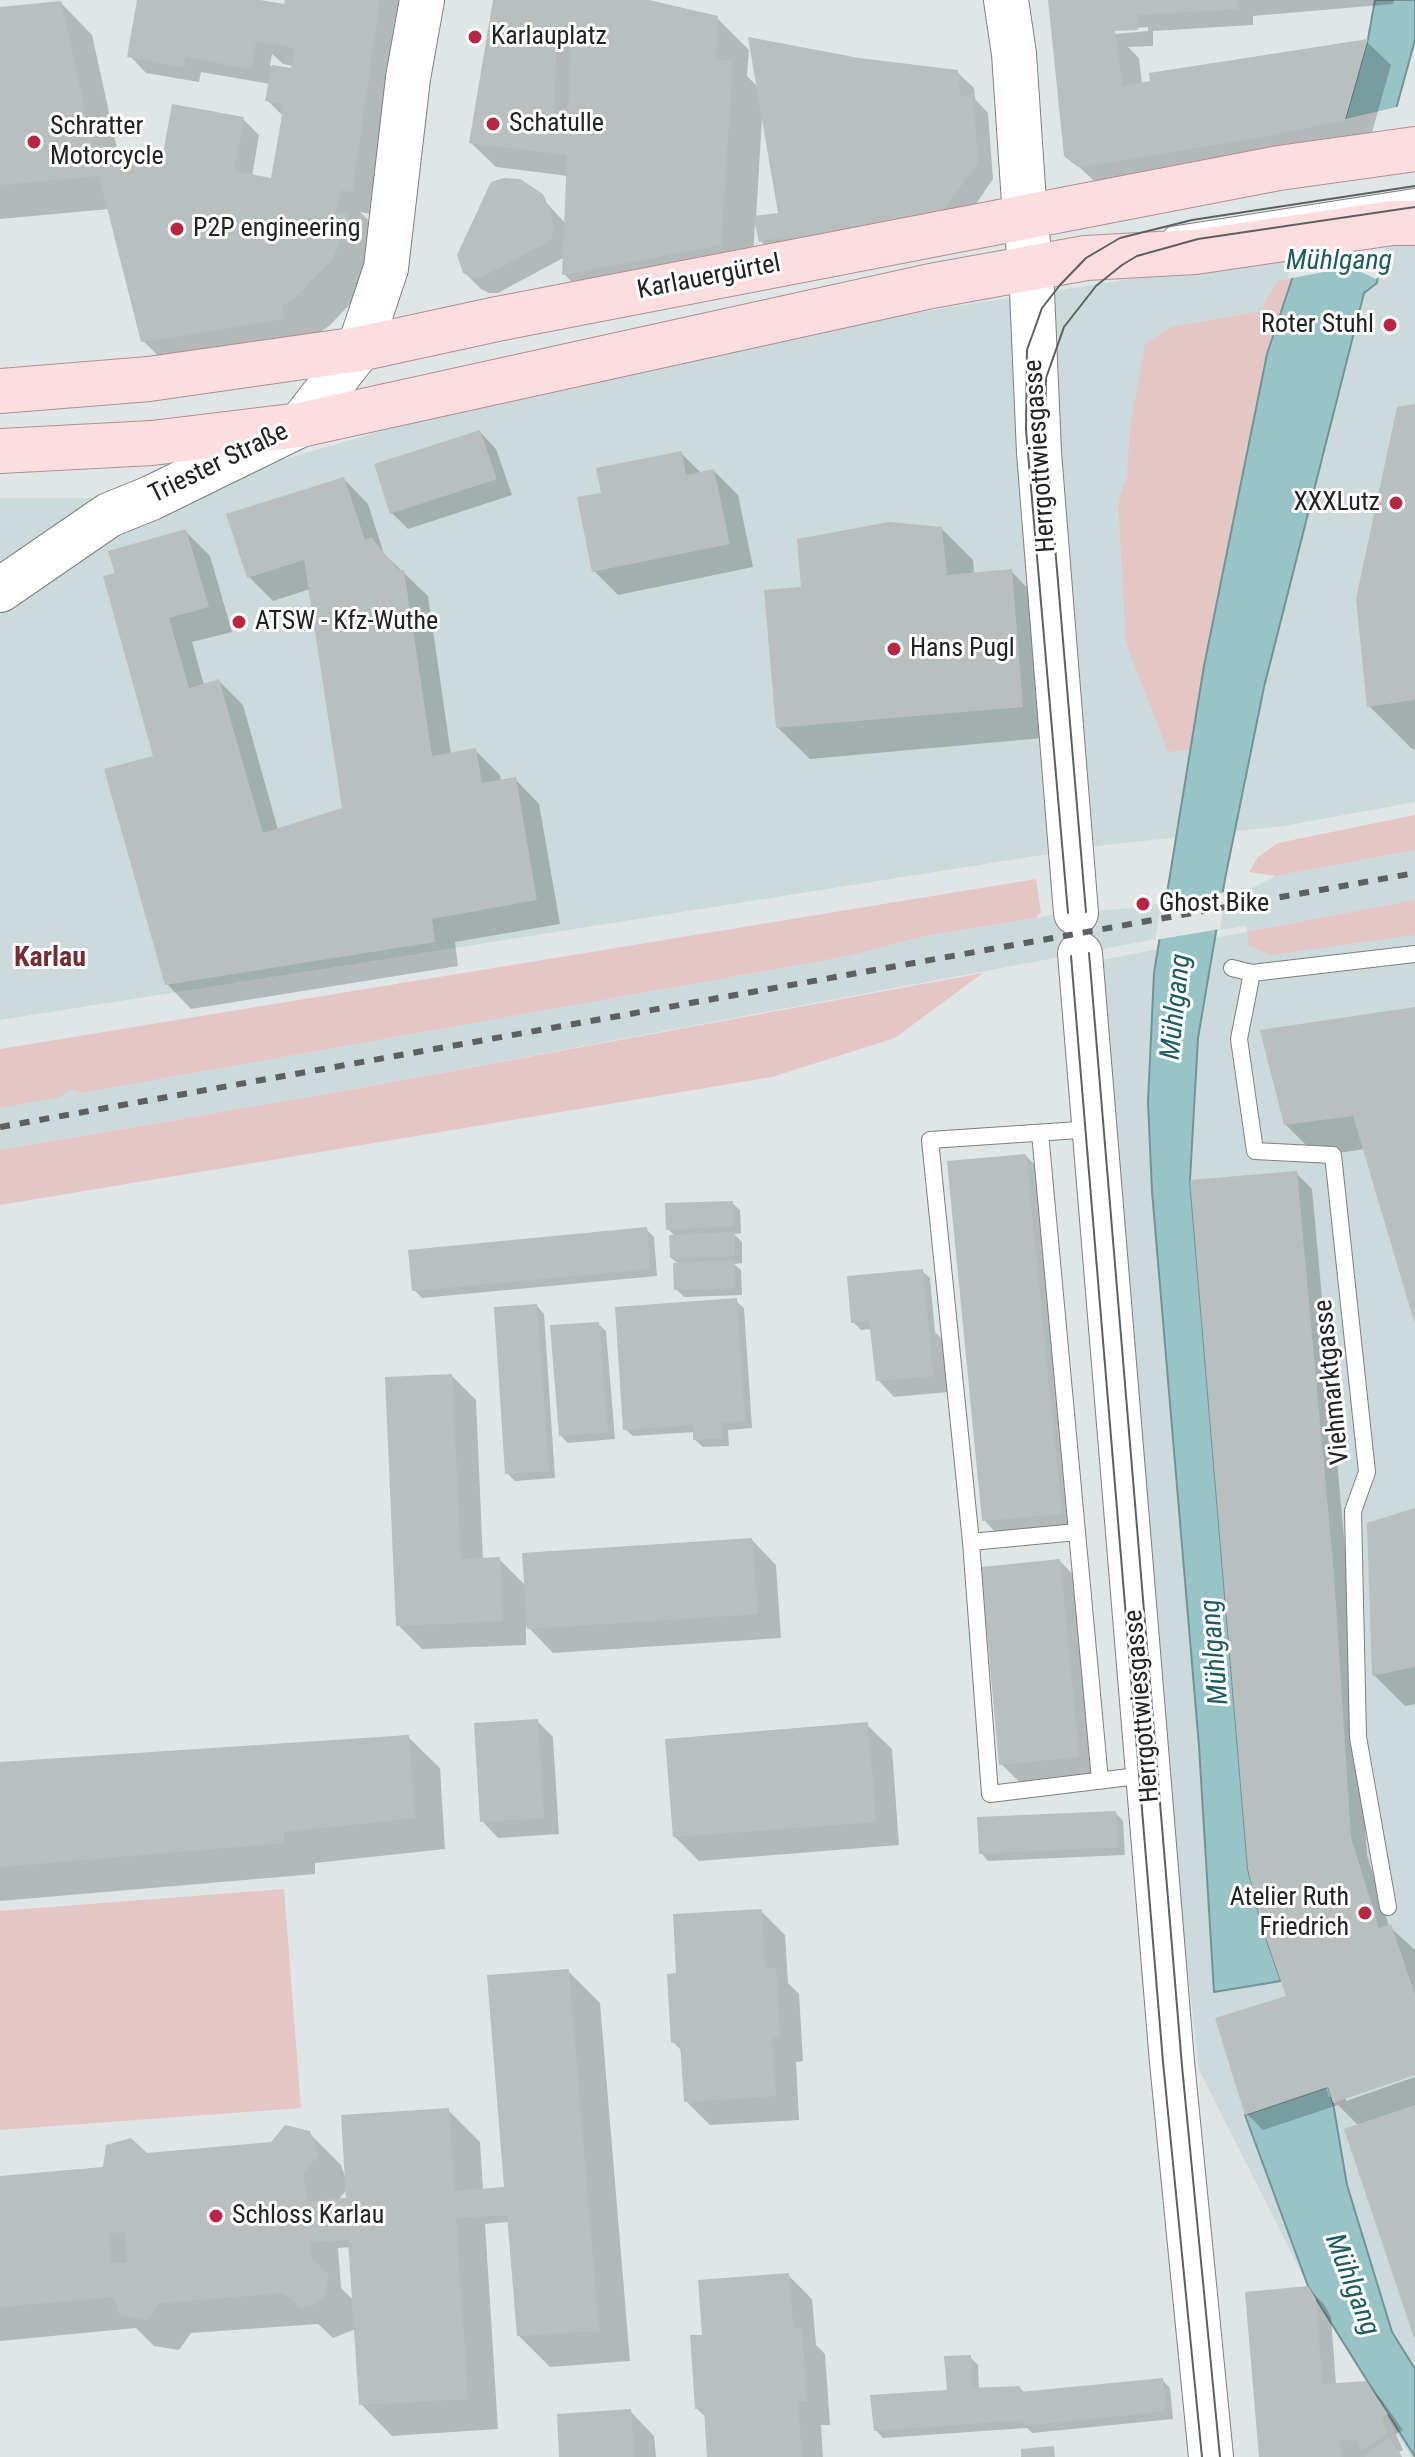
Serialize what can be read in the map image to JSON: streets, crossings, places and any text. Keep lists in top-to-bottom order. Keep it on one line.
{"streets":{"main road":["Karlauergürtel","Herrgottwiesgasse","Triester Straße"],"lane":["Viehmarktgasse"]},"crossings":[["Karlauergürtel","Herrgottwiesgasse"],["Karlauergürtel","Triester Straße"]],"districts":["Karlau"],"water":["Mühlgang"],"places":["Karlauplatz","Schatulle","Schratter Motorcycle","P2P engineering","Roter Stuhl","XXXLutz","ATSW - Kfz-Wuthe","Hans Pugl","Ghost Bike","Atelier Ruth Friedrich","Schloss Karlau"]}
